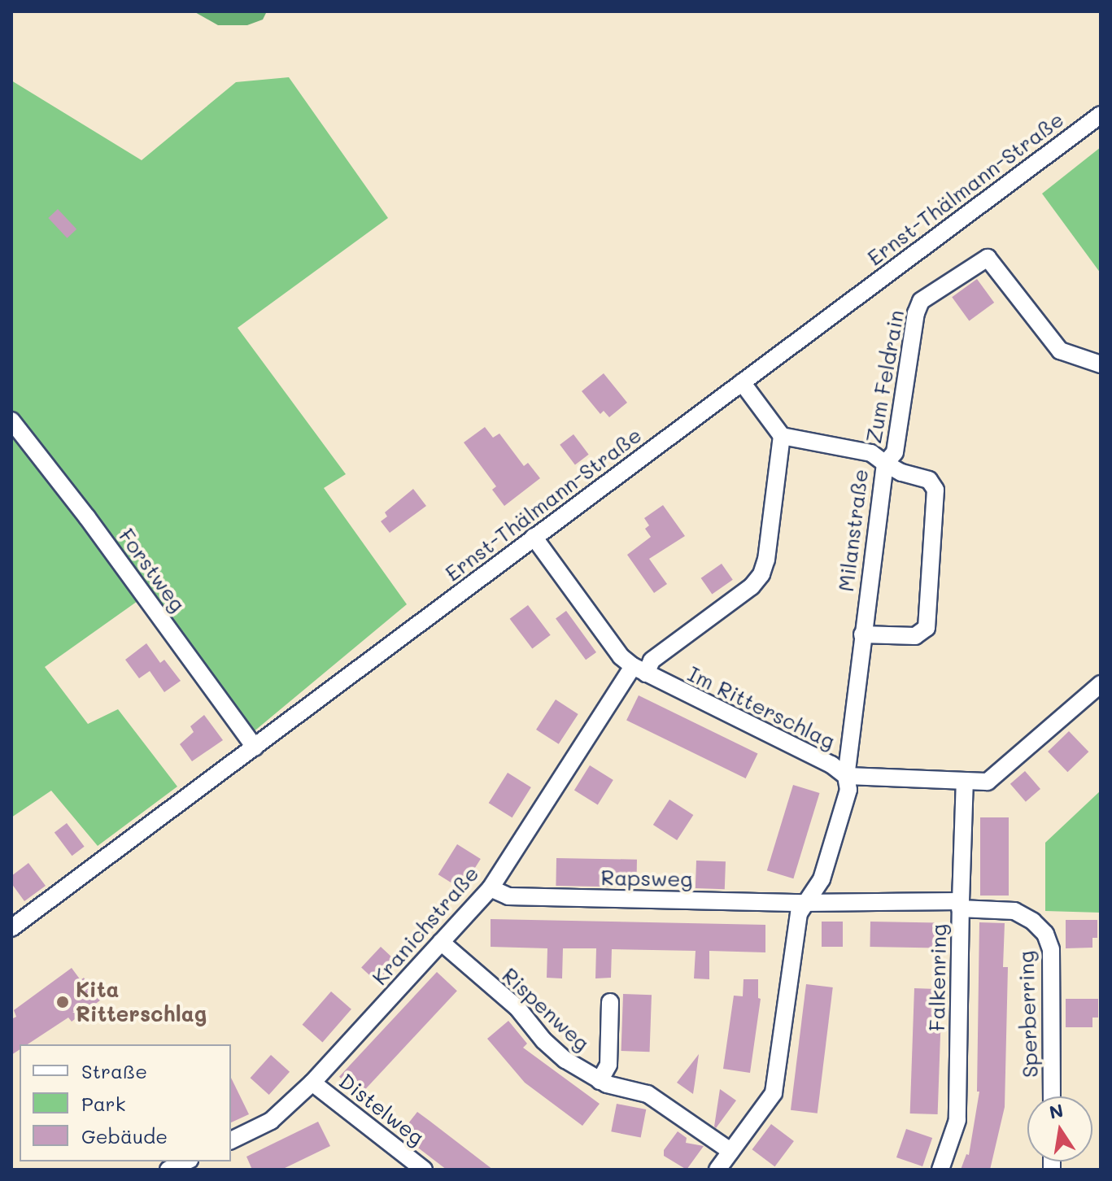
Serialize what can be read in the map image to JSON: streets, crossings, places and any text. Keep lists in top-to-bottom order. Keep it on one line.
{"streets":{"street":["Ernst-Thälmann-Straße","Zum Feldrain","Milanstraße","Forstweg","Im Ritterschlag","Rapsweg","Kranichstraße","Falkenring","Rispenweg","Sperberring","Distelweg"]},"crossings":[["Ernst-Thälmann-Straße","Forstweg"],["Ernst-Thälmann-Straße","Im Ritterschlag"],["Zum Feldrain","Milanstraße"],["Milanstraße","Im Ritterschlag"],["Milanstraße","Kranichstraße"],["Im Ritterschlag","Rapsweg"],["Im Ritterschlag","Kranichstraße"],["Im Ritterschlag","Falkenring"],["Im Ritterschlag","Rispenweg"],["Rapsweg","Kranichstraße"],["Rapsweg","Falkenring"],["Kranichstraße","Rispenweg"],["Kranichstraße","Distelweg"],["Falkenring","Sperberring"]],"places":["Kita Ritterschlag"],"legend":["Straße","Park","Gebäude"],"north":"top"}
